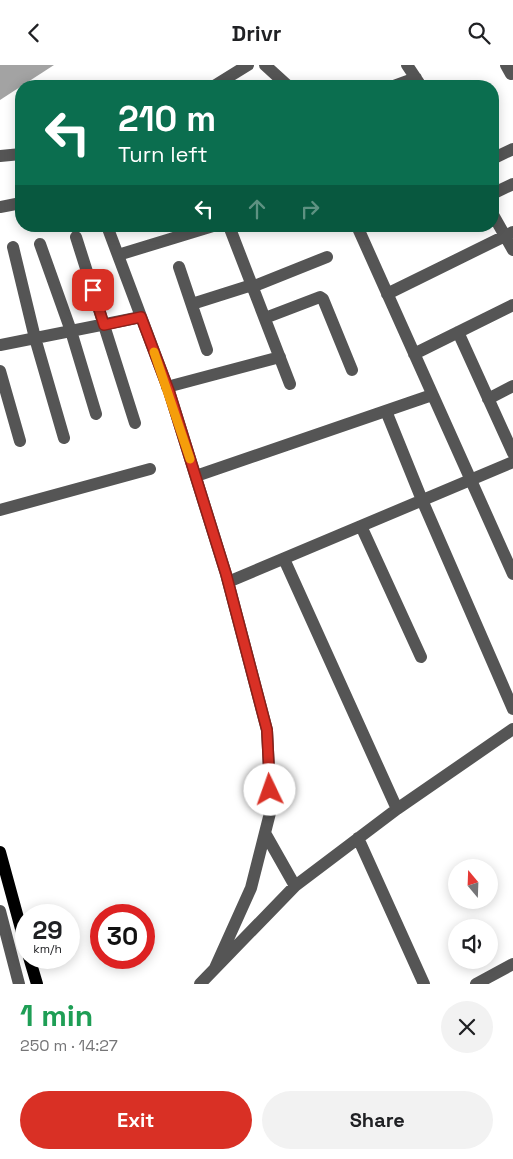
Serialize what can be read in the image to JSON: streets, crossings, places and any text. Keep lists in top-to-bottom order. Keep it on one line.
{"north":"top","page":{"header":"Drivr","turn":["210 m","Turn left"],"speed":"29 km/h","limit":"30","heading":["1 min","250 m · 14:27"],"buttons":["Exit","Share"]}}
